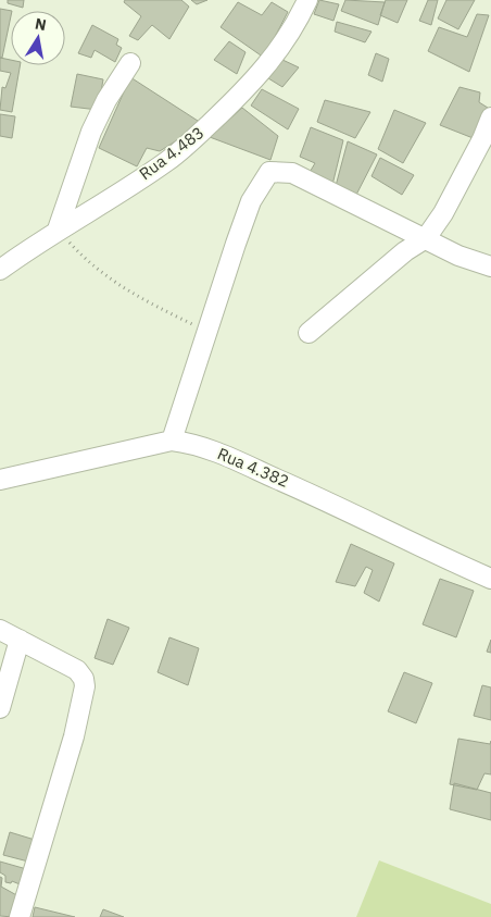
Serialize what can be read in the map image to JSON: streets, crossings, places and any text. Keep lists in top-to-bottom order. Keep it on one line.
{"streets":{"street":["Rua 4.483","Rua 4.382"]},"north":"top"}
